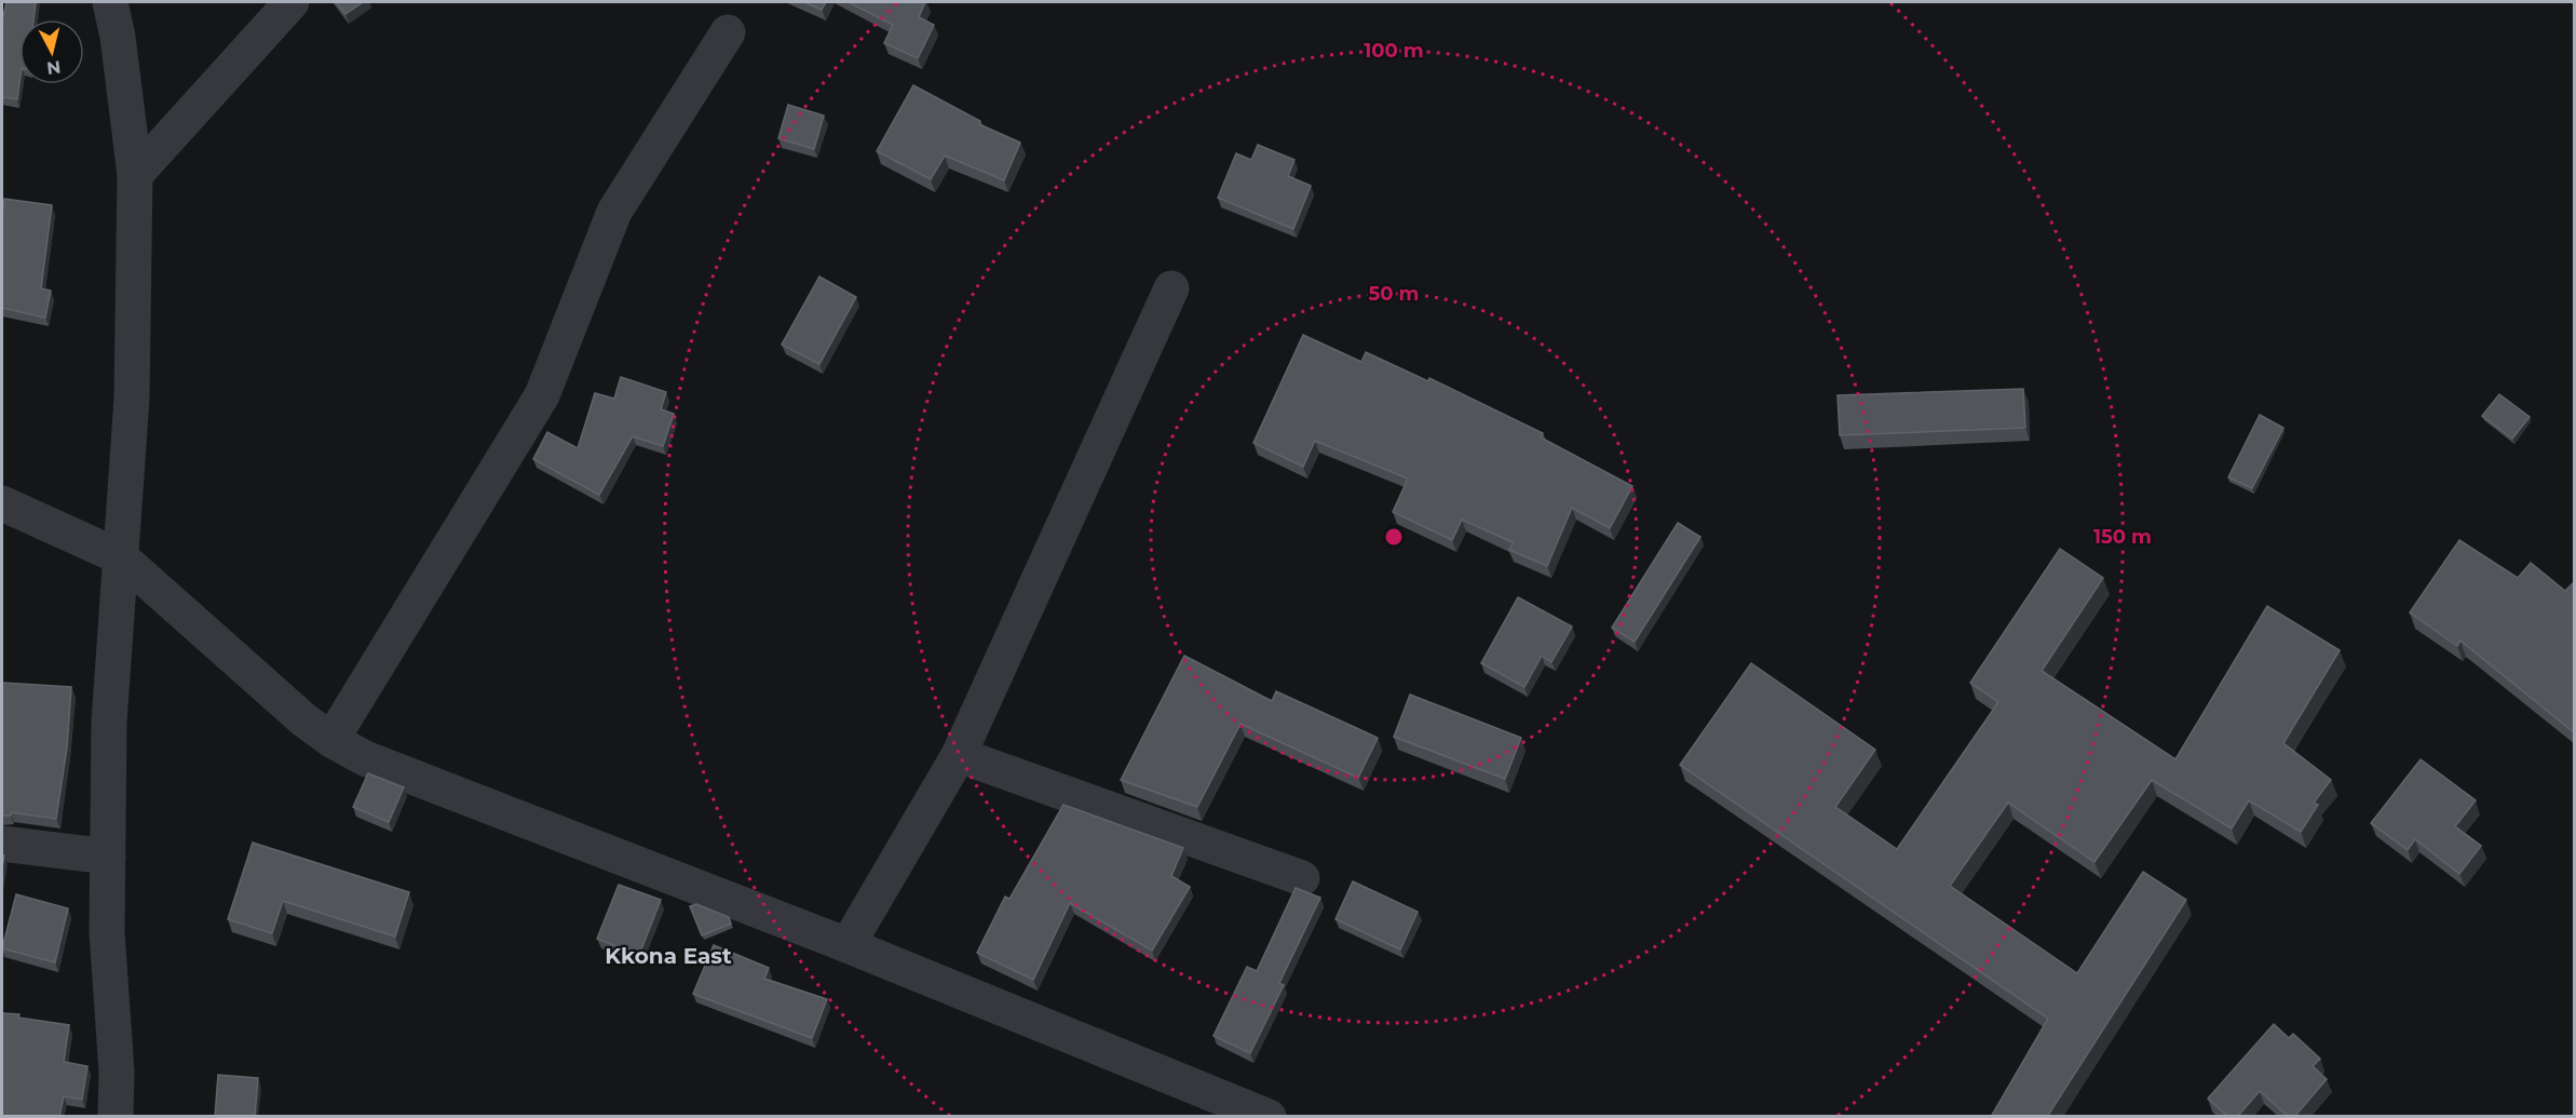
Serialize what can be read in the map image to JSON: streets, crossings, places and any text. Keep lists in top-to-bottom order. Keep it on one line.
{"districts":["Kkona East"],"north":"bottom","rings":["100 m","50 m","150 m"]}
